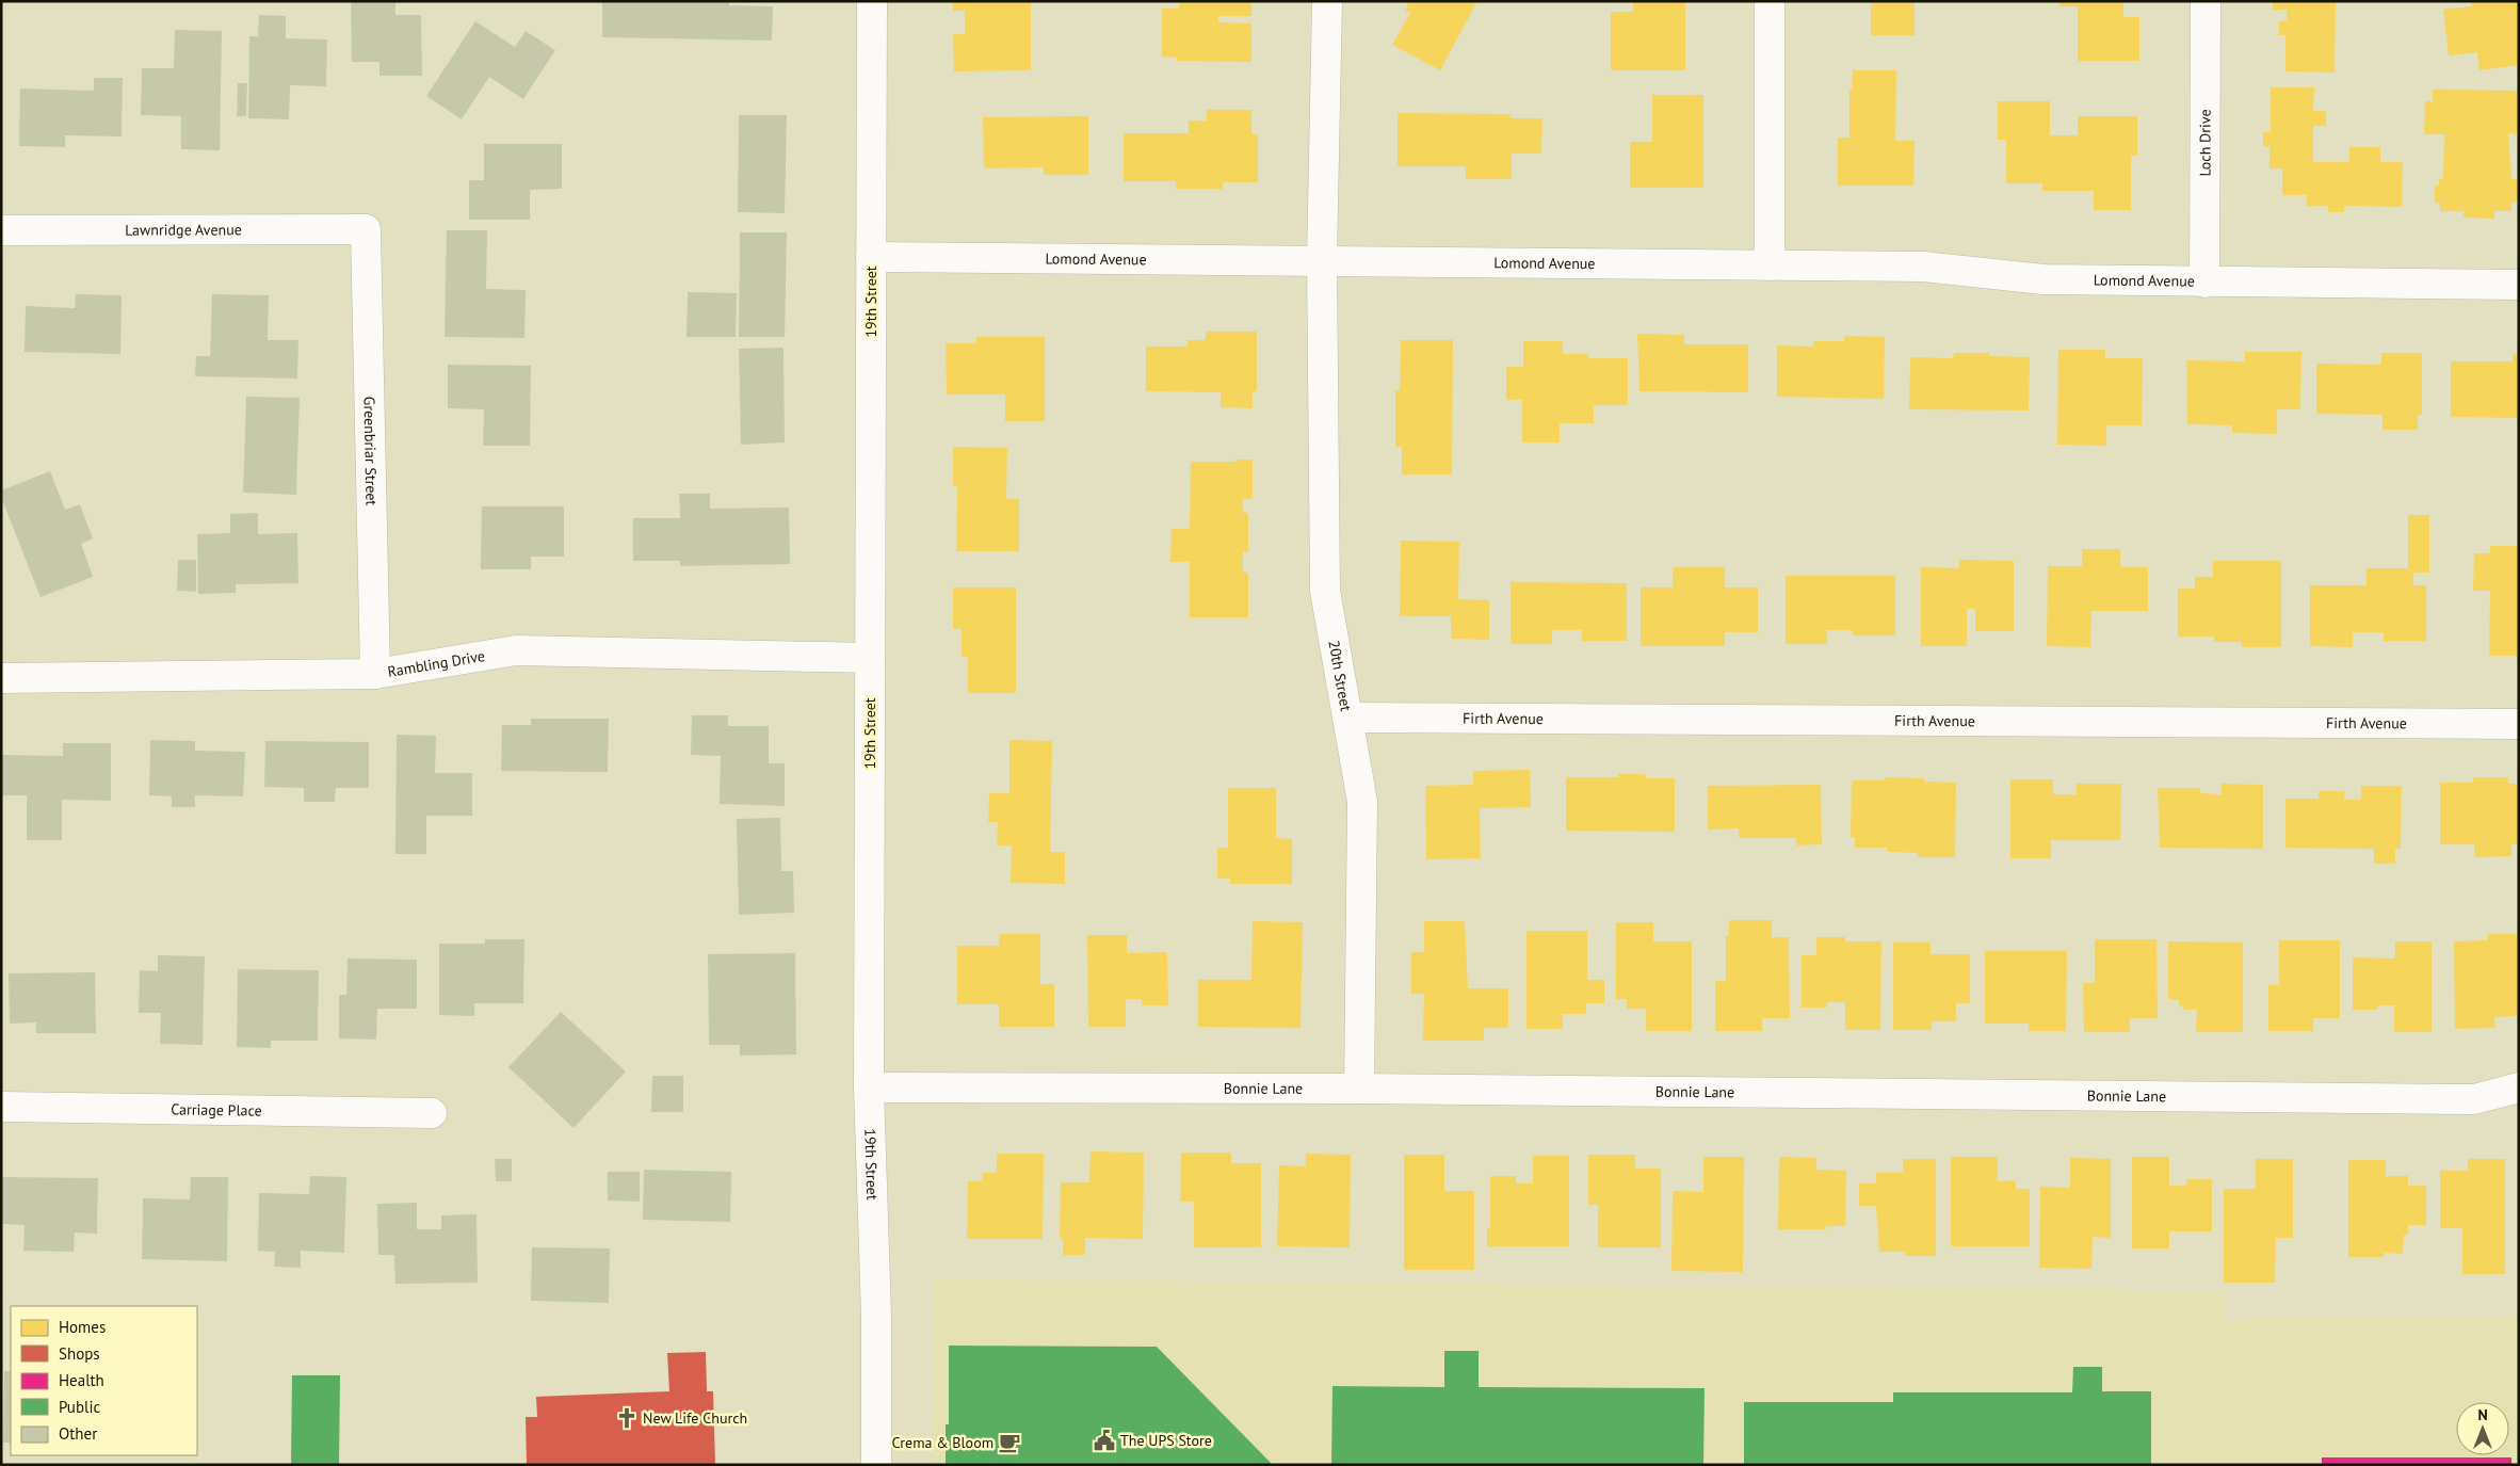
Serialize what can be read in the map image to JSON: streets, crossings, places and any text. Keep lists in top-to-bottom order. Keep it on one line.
{"streets":{"street":["Loch Drive","Lawnridge Avenue","Lomond Avenue","19th Street","Greenbriar Street","Rambling Drive","20th Street","Firth Avenue","Bonnie Lane","Carriage Place"]},"crossings":[["Loch Drive","Lomond Avenue"],["Lawnridge Avenue","Greenbriar Street"],["Lomond Avenue","19th Street"],["Lomond Avenue","20th Street"],["19th Street","Rambling Drive"],["19th Street","Bonnie Lane"],["Greenbriar Street","Rambling Drive"],["20th Street","Firth Avenue"],["20th Street","Bonnie Lane"]],"places":{"church":["New Life Church"],"public building":["The UPS Store"],"cafe":["Crema & Bloom"]},"legend":["Homes","Shops","Health","Public","Other"],"north":"top"}
